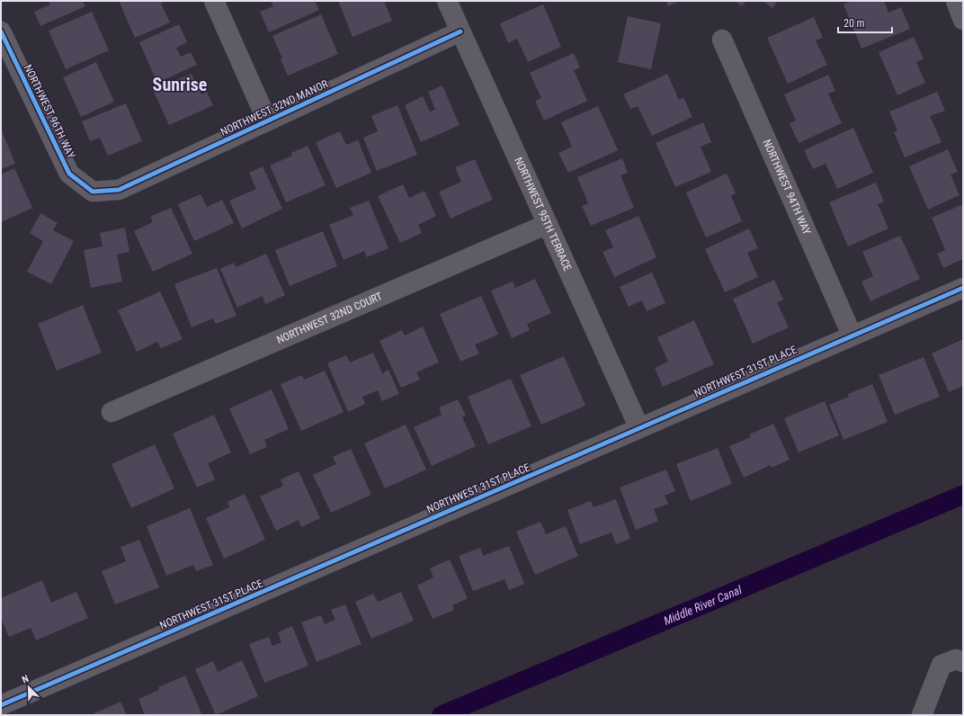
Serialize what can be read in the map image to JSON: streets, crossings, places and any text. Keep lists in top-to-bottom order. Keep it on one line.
{"streets":{"street":["NORTHWEST 32ND MANOR","NORTHWEST 96TH WAY","NORTHWEST 94TH WAY","NORTHWEST 95TH TERRACE","NORTHWEST 32ND COURT","NORTHWEST 31ST PLACE"]},"crossings":[["NORTHWEST 32ND MANOR","NORTHWEST 96TH WAY"],["NORTHWEST 32ND MANOR","NORTHWEST 95TH TERRACE"],["NORTHWEST 94TH WAY","NORTHWEST 31ST PLACE"],["NORTHWEST 95TH TERRACE","NORTHWEST 32ND COURT"],["NORTHWEST 95TH TERRACE","NORTHWEST 31ST PLACE"]],"districts":["Sunrise"],"water":["Middle River Canal"],"scale_bar":"20 m","north":"top left"}
